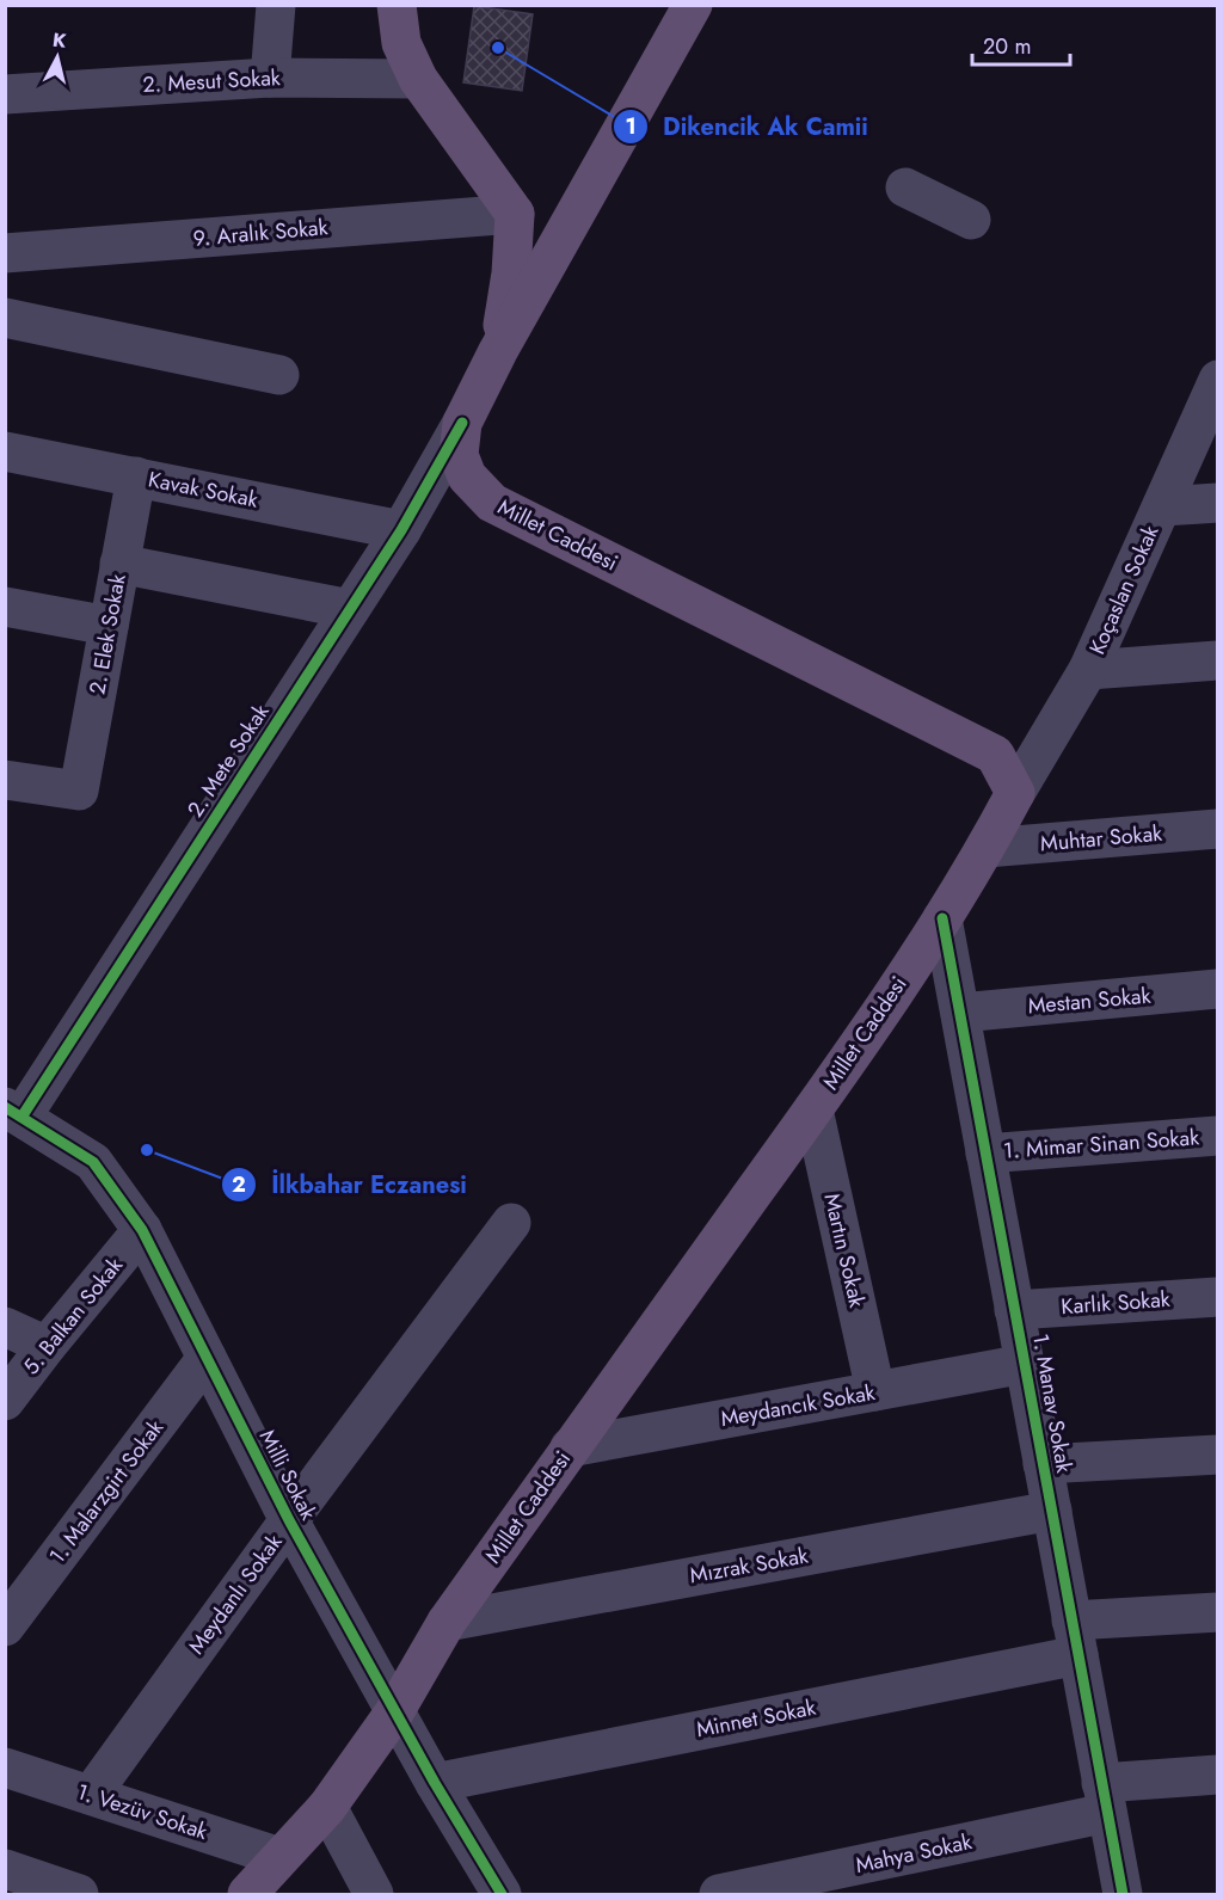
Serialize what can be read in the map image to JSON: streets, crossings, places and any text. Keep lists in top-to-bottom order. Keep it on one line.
{"streets":{"main road":["Millet Caddesi"],"street":["2. Mesut Sokak","9. Aralık Sokak","Kavak Sokak","Koçaslan Sokak","2. Elek Sokak","2. Mete Sokak","Muhtar Sokak","Mestan Sokak","1. Mimar Sinan Sokak","Martın Sokak","Karlık Sokak","5. Balkan Sokak","1. Manav Sokak","Meydancık Sokak","Milli Sokak","1. Malarzgirt Sokak","Mızrak Sokak","Meydanlı Sokak","Minnet Sokak","1. Vezüv Sokak","Mahya Sokak"]},"crossings":[["9. Aralık Sokak","Millet Caddesi"],["Kavak Sokak","2. Elek Sokak"],["Kavak Sokak","2. Mete Sokak"],["Millet Caddesi","Koçaslan Sokak"],["Millet Caddesi","2. Mete Sokak"],["Millet Caddesi","Muhtar Sokak"],["Millet Caddesi","Martın Sokak"],["Millet Caddesi","1. Manav Sokak"],["Millet Caddesi","Meydancık Sokak"],["Millet Caddesi","Milli Sokak"],["Millet Caddesi","Mızrak Sokak"],["Millet Caddesi","1. Vezüv Sokak"],["2. Mete Sokak","Milli Sokak"],["Mestan Sokak","1. Manav Sokak"],["1. Mimar Sinan Sokak","1. Manav Sokak"],["Martın Sokak","Meydancık Sokak"],["Karlık Sokak","1. Manav Sokak"],["5. Balkan Sokak","Milli Sokak"],["1. Manav Sokak","Meydancık Sokak"],["1. Manav Sokak","Mızrak Sokak"],["1. Manav Sokak","Minnet Sokak"],["1. Manav Sokak","Mahya Sokak"],["Milli Sokak","1. Malarzgirt Sokak"],["Milli Sokak","Meydanlı Sokak"],["Milli Sokak","Minnet Sokak"],["Meydanlı Sokak","1. Vezüv Sokak"]],"places":["Dikencik Ak Camii","İlkbahar Eczanesi"],"scale_bar":"20 m","north":"top"}
